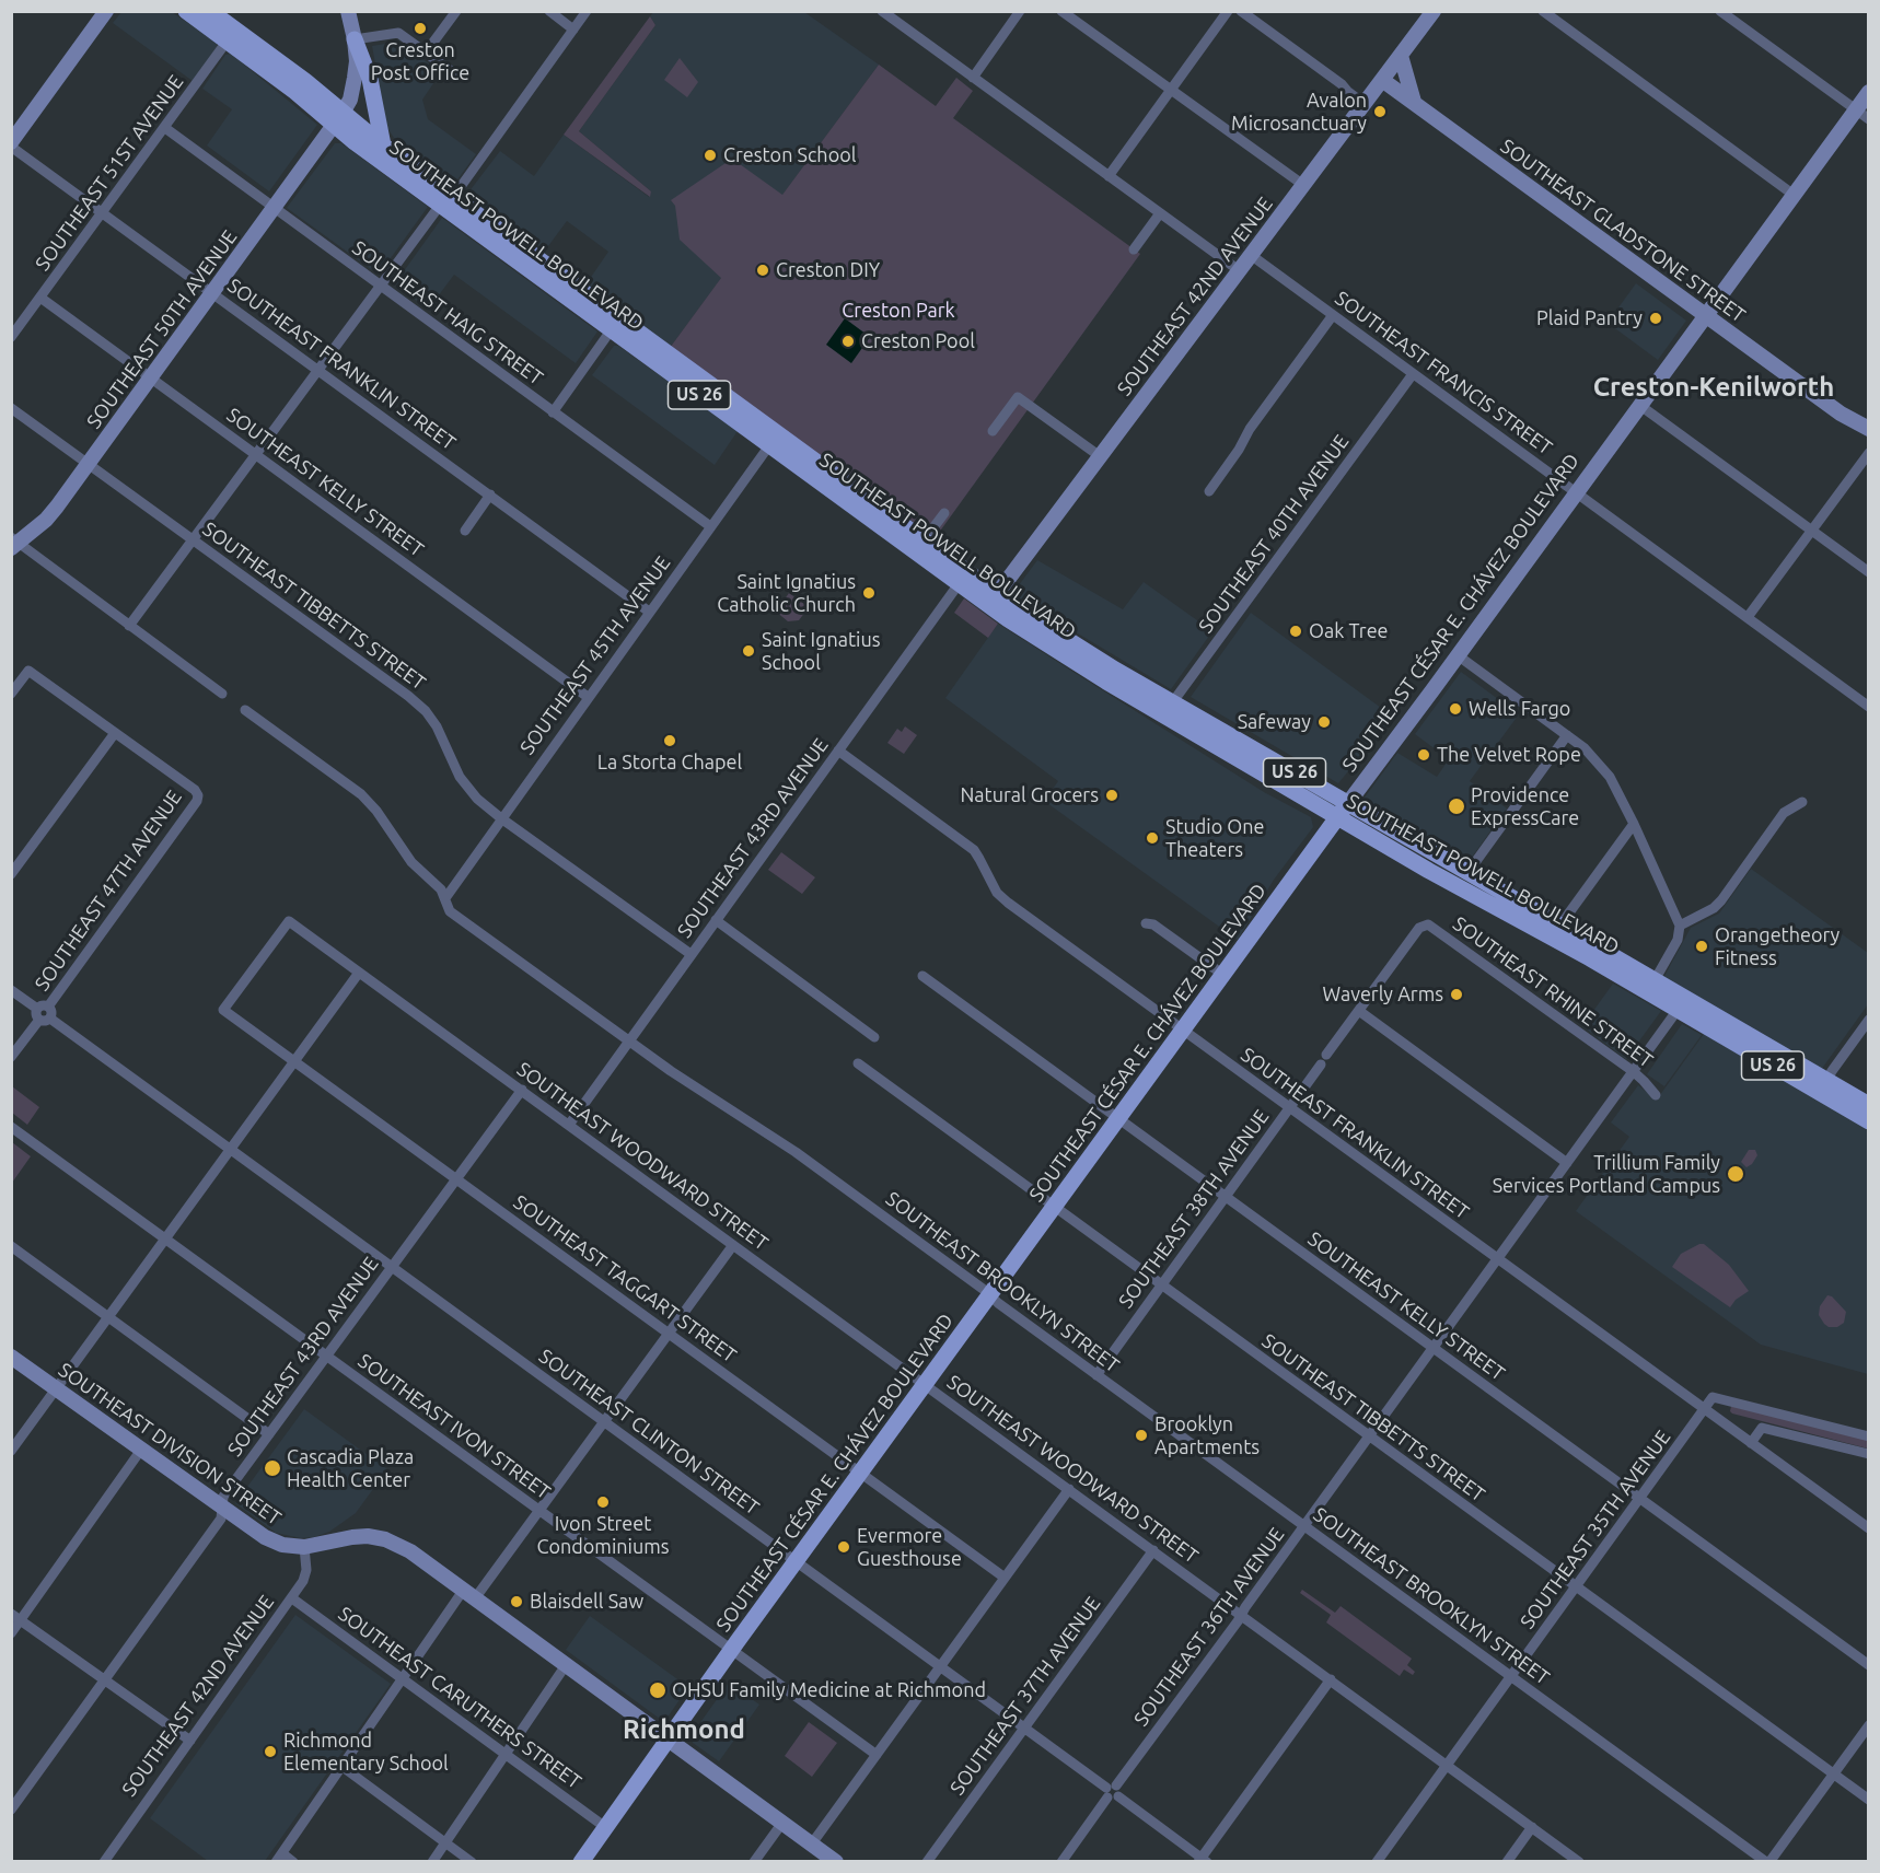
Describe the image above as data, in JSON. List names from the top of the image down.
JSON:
{
  "streets": {
    "main road": [
      "SOUTHEAST GLADSTONE STREET",
      "SOUTHEAST POWELL BOULEVARD",
      "SOUTHEAST 42ND AVENUE",
      "SOUTHEAST 50TH AVENUE",
      "US 26",
      "SOUTHEAST CÉSAR E. CHÁVEZ BOULEVARD",
      "SOUTHEAST DIVISION STREET"
    ],
    "street": [
      "SOUTHEAST 51ST AVENUE",
      "SOUTHEAST HAIG STREET",
      "SOUTHEAST FRANKLIN STREET",
      "SOUTHEAST FRANCIS STREET",
      "SOUTHEAST KELLY STREET",
      "SOUTHEAST 40TH AVENUE",
      "SOUTHEAST TIBBETTS STREET",
      "SOUTHEAST 45TH AVENUE",
      "SOUTHEAST 43RD AVENUE",
      "SOUTHEAST 47TH AVENUE",
      "SOUTHEAST RHINE STREET",
      "SOUTHEAST WOODWARD STREET",
      "SOUTHEAST 38TH AVENUE",
      "SOUTHEAST TAGGART STREET",
      "SOUTHEAST BROOKLYN STREET",
      "SOUTHEAST IVON STREET",
      "SOUTHEAST CLINTON STREET",
      "SOUTHEAST 35TH AVENUE",
      "SOUTHEAST 36TH AVENUE",
      "SOUTHEAST 37TH AVENUE",
      "SOUTHEAST CARUTHERS STREET"
    ]
  },
  "crossings": [
    ["SOUTHEAST 51ST AVENUE", "SOUTHEAST POWELL BOULEVARD"],
    ["SOUTHEAST 51ST AVENUE", "SOUTHEAST HAIG STREET"],
    ["SOUTHEAST 51ST AVENUE", "SOUTHEAST FRANKLIN STREET"],
    ["SOUTHEAST 51ST AVENUE", "SOUTHEAST KELLY STREET"],
    ["SOUTHEAST GLADSTONE STREET", "SOUTHEAST 42ND AVENUE"],
    ["SOUTHEAST GLADSTONE STREET", "SOUTHEAST CÉSAR E. CHÁVEZ BOULEVARD"],
    ["SOUTHEAST POWELL BOULEVARD", "SOUTHEAST 42ND AVENUE"],
    ["SOUTHEAST POWELL BOULEVARD", "SOUTHEAST 50TH AVENUE"],
    ["SOUTHEAST POWELL BOULEVARD", "SOUTHEAST 40TH AVENUE"],
    ["SOUTHEAST POWELL BOULEVARD", "SOUTHEAST CÉSAR E. CHÁVEZ BOULEVARD"],
    ["SOUTHEAST POWELL BOULEVARD", "SOUTHEAST 45TH AVENUE"],
    ["SOUTHEAST POWELL BOULEVARD", "SOUTHEAST 43RD AVENUE"],
    ["SOUTHEAST POWELL BOULEVARD", "SOUTHEAST 36TH AVENUE"],
    ["SOUTHEAST 42ND AVENUE", "SOUTHEAST FRANCIS STREET"],
    ["SOUTHEAST 42ND AVENUE", "SOUTHEAST DIVISION STREET"],
    ["SOUTHEAST 42ND AVENUE", "SOUTHEAST CARUTHERS STREET"],
    ["SOUTHEAST HAIG STREET", "SOUTHEAST 50TH AVENUE"],
    ["SOUTHEAST HAIG STREET", "SOUTHEAST 45TH AVENUE"],
    ["SOUTHEAST 50TH AVENUE", "SOUTHEAST FRANKLIN STREET"],
    ["SOUTHEAST 50TH AVENUE", "SOUTHEAST KELLY STREET"],
    ["SOUTHEAST 50TH AVENUE", "SOUTHEAST TIBBETTS STREET"],
    ["SOUTHEAST FRANKLIN STREET", "SOUTHEAST CÉSAR E. CHÁVEZ BOULEVARD"],
    ["SOUTHEAST FRANKLIN STREET", "SOUTHEAST 45TH AVENUE"],
    ["SOUTHEAST FRANKLIN STREET", "SOUTHEAST 43RD AVENUE"],
    ["SOUTHEAST FRANKLIN STREET", "SOUTHEAST 38TH AVENUE"],
    ["SOUTHEAST FRANKLIN STREET", "SOUTHEAST 35TH AVENUE"],
    ["SOUTHEAST FRANKLIN STREET", "SOUTHEAST 36TH AVENUE"],
    ["SOUTHEAST FRANCIS STREET", "SOUTHEAST 40TH AVENUE"],
    ["SOUTHEAST FRANCIS STREET", "SOUTHEAST CÉSAR E. CHÁVEZ BOULEVARD"],
    ["SOUTHEAST KELLY STREET", "SOUTHEAST CÉSAR E. CHÁVEZ BOULEVARD"],
    ["SOUTHEAST KELLY STREET", "SOUTHEAST 45TH AVENUE"],
    ["SOUTHEAST KELLY STREET", "SOUTHEAST 38TH AVENUE"],
    ["SOUTHEAST KELLY STREET", "SOUTHEAST 35TH AVENUE"],
    ["SOUTHEAST KELLY STREET", "SOUTHEAST 36TH AVENUE"],
    ["SOUTHEAST TIBBETTS STREET", "SOUTHEAST CÉSAR E. CHÁVEZ BOULEVARD"],
    ["SOUTHEAST TIBBETTS STREET", "SOUTHEAST 45TH AVENUE"],
    ["SOUTHEAST TIBBETTS STREET", "SOUTHEAST 43RD AVENUE"],
    ["SOUTHEAST TIBBETTS STREET", "SOUTHEAST 38TH AVENUE"],
    ["SOUTHEAST TIBBETTS STREET", "SOUTHEAST 35TH AVENUE"],
    ["SOUTHEAST TIBBETTS STREET", "SOUTHEAST 36TH AVENUE"],
    ["SOUTHEAST CÉSAR E. CHÁVEZ BOULEVARD", "SOUTHEAST WOODWARD STREET"],
    ["SOUTHEAST CÉSAR E. CHÁVEZ BOULEVARD", "SOUTHEAST TAGGART STREET"],
    ["SOUTHEAST CÉSAR E. CHÁVEZ BOULEVARD", "SOUTHEAST BROOKLYN STREET"],
    ["SOUTHEAST CÉSAR E. CHÁVEZ BOULEVARD", "SOUTHEAST IVON STREET"],
    ["SOUTHEAST CÉSAR E. CHÁVEZ BOULEVARD", "SOUTHEAST CLINTON STREET"],
    ["SOUTHEAST CÉSAR E. CHÁVEZ BOULEVARD", "SOUTHEAST DIVISION STREET"],
    ["SOUTHEAST CÉSAR E. CHÁVEZ BOULEVARD", "SOUTHEAST CARUTHERS STREET"],
    ["SOUTHEAST 45TH AVENUE", "SOUTHEAST BROOKLYN STREET"],
    ["SOUTHEAST 43RD AVENUE", "SOUTHEAST WOODWARD STREET"],
    ["SOUTHEAST 43RD AVENUE", "SOUTHEAST TAGGART STREET"],
    ["SOUTHEAST 43RD AVENUE", "SOUTHEAST BROOKLYN STREET"],
    ["SOUTHEAST 43RD AVENUE", "SOUTHEAST IVON STREET"],
    ["SOUTHEAST 43RD AVENUE", "SOUTHEAST CLINTON STREET"],
    ["SOUTHEAST 43RD AVENUE", "SOUTHEAST DIVISION STREET"],
    ["SOUTHEAST 47TH AVENUE", "SOUTHEAST CLINTON STREET"],
    ["SOUTHEAST RHINE STREET", "SOUTHEAST 36TH AVENUE"],
    ["SOUTHEAST WOODWARD STREET", "SOUTHEAST TAGGART STREET"],
    ["SOUTHEAST WOODWARD STREET", "SOUTHEAST 35TH AVENUE"],
    ["SOUTHEAST WOODWARD STREET", "SOUTHEAST 36TH AVENUE"],
    ["SOUTHEAST WOODWARD STREET", "SOUTHEAST 37TH AVENUE"],
    ["SOUTHEAST 38TH AVENUE", "SOUTHEAST BROOKLYN STREET"],
    ["SOUTHEAST BROOKLYN STREET", "SOUTHEAST 35TH AVENUE"],
    ["SOUTHEAST BROOKLYN STREET", "SOUTHEAST 36TH AVENUE"],
    ["SOUTHEAST CLINTON STREET", "SOUTHEAST 36TH AVENUE"],
    ["SOUTHEAST CLINTON STREET", "SOUTHEAST 37TH AVENUE"]
  ],
  "districts": ["Creston-Kenilworth", "Richmond"],
  "parks": ["Creston Park"],
  "places": [
    "Creston Post Office",
    "Avalon Microsanctuary",
    "Creston School",
    "Creston DIY",
    "Plaid Pantry",
    "Creston Pool",
    "Saint Ignatius Catholic Church",
    "Oak Tree",
    "Saint Ignatius School",
    "Wells Fargo",
    "Safeway",
    "La Storta Chapel",
    "The Velvet Rope",
    "Natural Grocers",
    "Providence ExpressCare",
    "Studio One Theaters",
    "Orangetheory Fitness",
    "Waverly Arms",
    "Trillium Family Services Portland Campus",
    "Brooklyn Apartments",
    "Cascadia Plaza Health Center",
    "Ivon Street Condominiums",
    "Evermore Guesthouse",
    "Blaisdell Saw",
    "OHSU Family Medicine at Richmond",
    "Richmond Elementary School"
  ]
}
